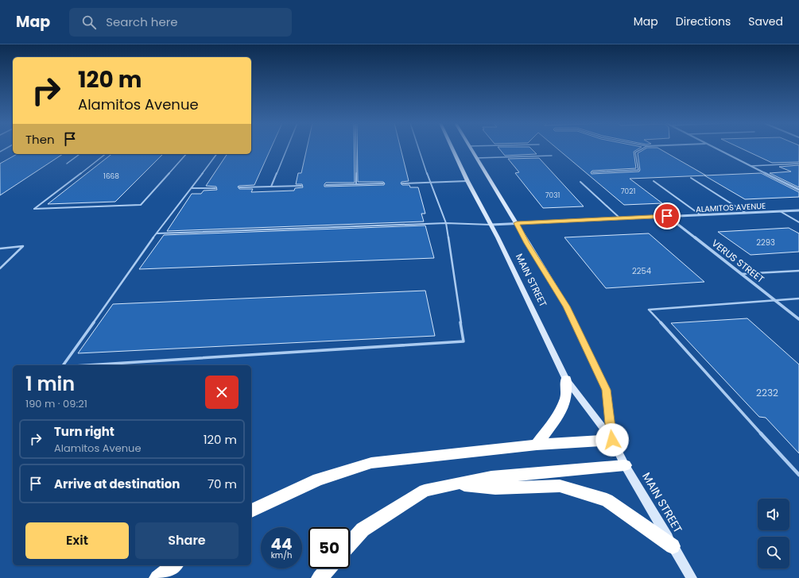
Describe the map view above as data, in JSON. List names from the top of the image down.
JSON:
{
  "streets": {
    "main road": ["MAIN STREET"],
    "street": ["ALAMITOS AVENUE", "VERUS STREET"]
  },
  "crossings": [
    ["ALAMITOS AVENUE", "VERUS STREET"],
    ["ALAMITOS AVENUE", "MAIN STREET"]
  ],
  "house_numbers": [
    "1668",
    "7021",
    "7031",
    "2293",
    "2254",
    "2232"
  ],
  "page": {
    "header": "Map",
    "search": "Search here",
    "nav": ["Map", "Directions", "Saved"],
    "turn": ["120 m", "Alamitos Avenue"],
    "then": "Then",
    "heading": ["1 min", "190 m · 09:21"],
    "list": [
      {
        "name": "Turn right",
        "note": "Alamitos Avenue",
        "value": "120 m"
      },
      {
        "name": "Arrive at destination",
        "value": "70 m"
      }
    ],
    "buttons": ["Exit", "Share"],
    "speed": "44 km/h",
    "limit": "50"
  }
}
